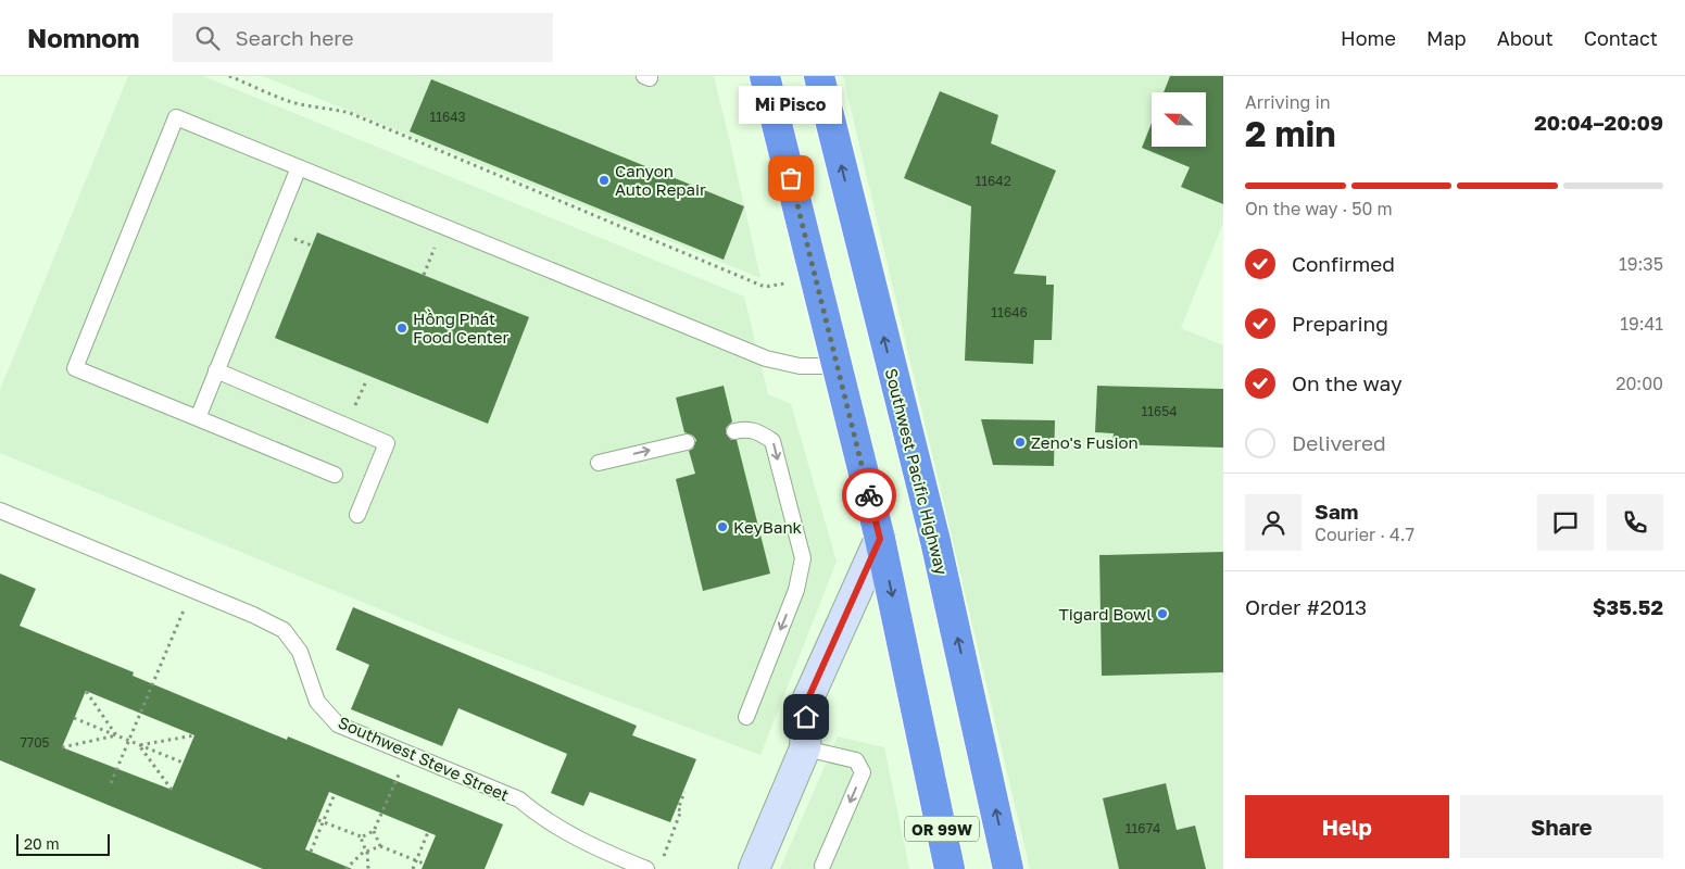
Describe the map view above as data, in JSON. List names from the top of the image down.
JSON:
{
  "streets": {
    "highway": ["Southwest Pacific Highway", "OR 99W"],
    "lane": ["Southwest Steve Street"]
  },
  "places": [
    "Mi Pisco",
    "Canyon Auto Repair",
    "Hồng Phát Food Center",
    "Zeno's Fusion",
    "KeyBank",
    "Tigard Bowl"
  ],
  "house_numbers": [
    "11643",
    "11642",
    "11646",
    "11654",
    "7705",
    "11674"
  ],
  "scale_bar": "20 m",
  "north": "left",
  "page": {
    "header": "Nomnom",
    "search": "Search here",
    "nav": [
      "Home",
      "Map",
      "About",
      "Contact"
    ],
    "heading": ["2 min", "Arriving in", "20:04–20:09"],
    "panel": [
      "Sam",
      "Courier · 4.7",
      "Order #2013",
      "$35.52"
    ],
    "bubble": "Mi Pisco",
    "bar": "On the way · 50 m",
    "list": [
      ["Confirmed", "19:35"],
      ["Preparing", "19:41"],
      ["On the way", "20:00"],
      "Delivered"
    ],
    "buttons": ["Help", "Share"],
    "scale": "20 m"
  }
}
